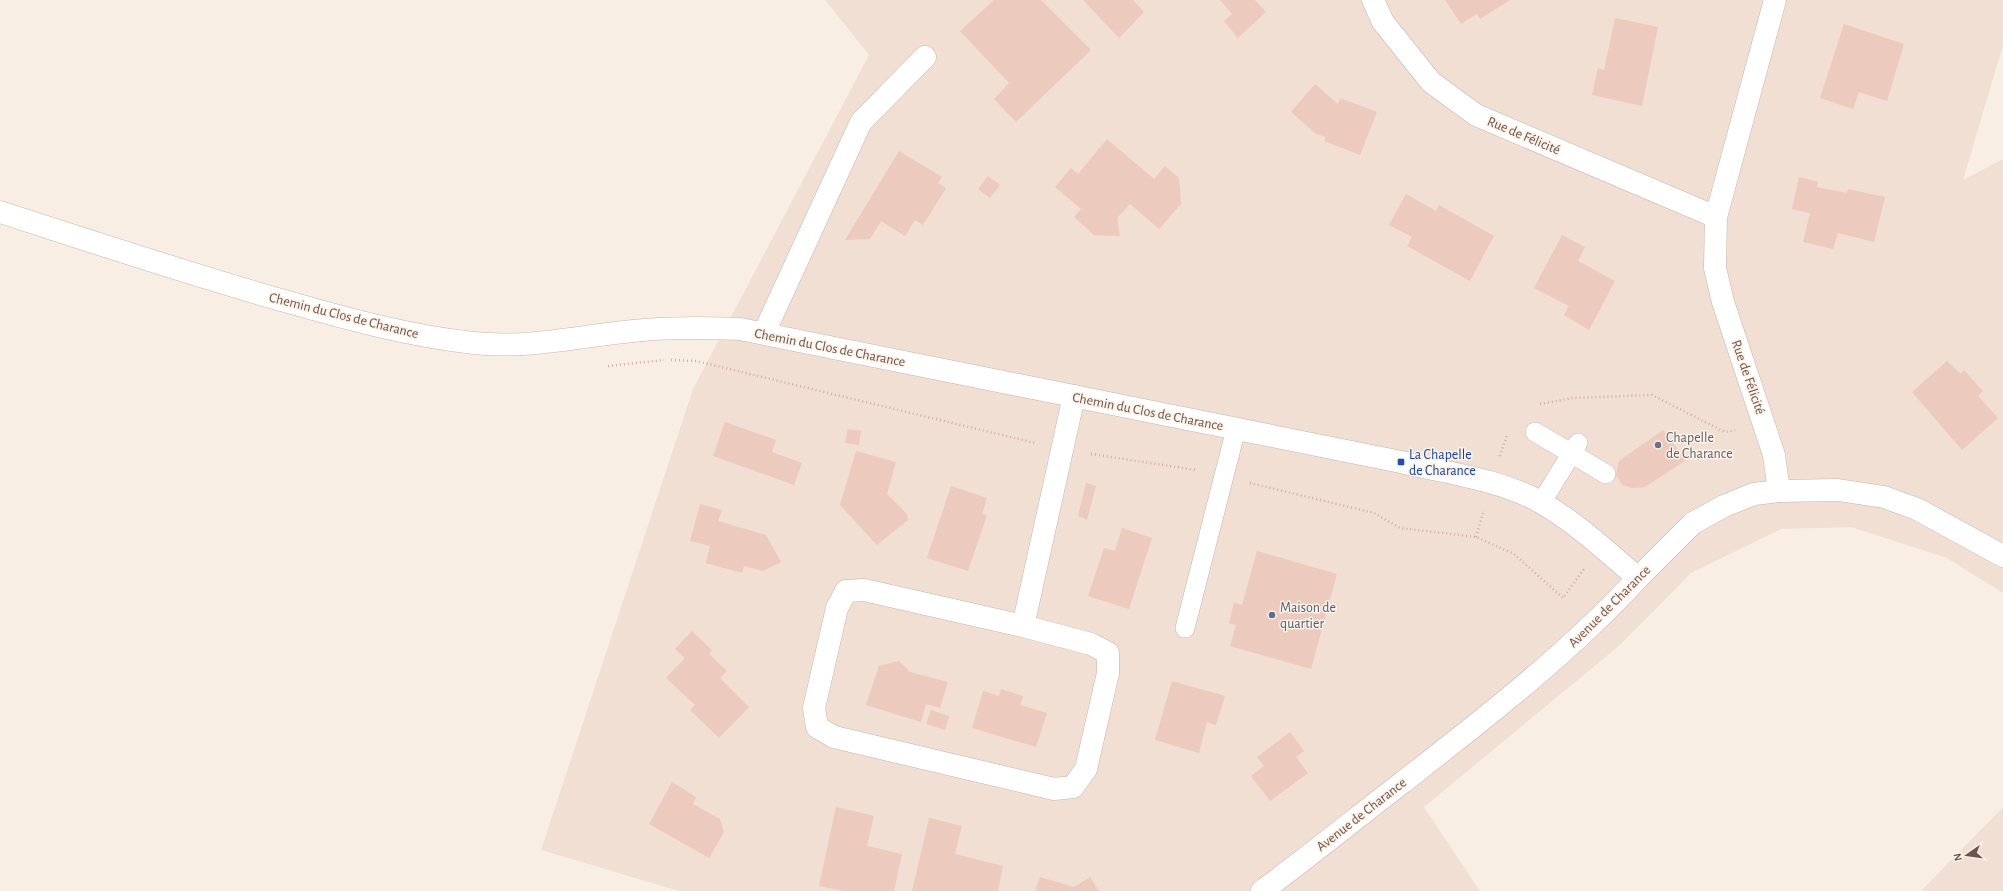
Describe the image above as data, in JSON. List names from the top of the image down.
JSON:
{
  "streets": {
    "street": ["Rue de Félicité", "Chemin du Clos de Charance", "Avenue de Charance"]
  },
  "crossings": [
    ["Rue de Félicité", "Avenue de Charance"],
    ["Chemin du Clos de Charance", "Avenue de Charance"]
  ],
  "places": {
    "other": ["Chapelle de Charance", "Maison de quartier"],
    "transit": ["La Chapelle de Charance"]
  },
  "north": "left"
}
